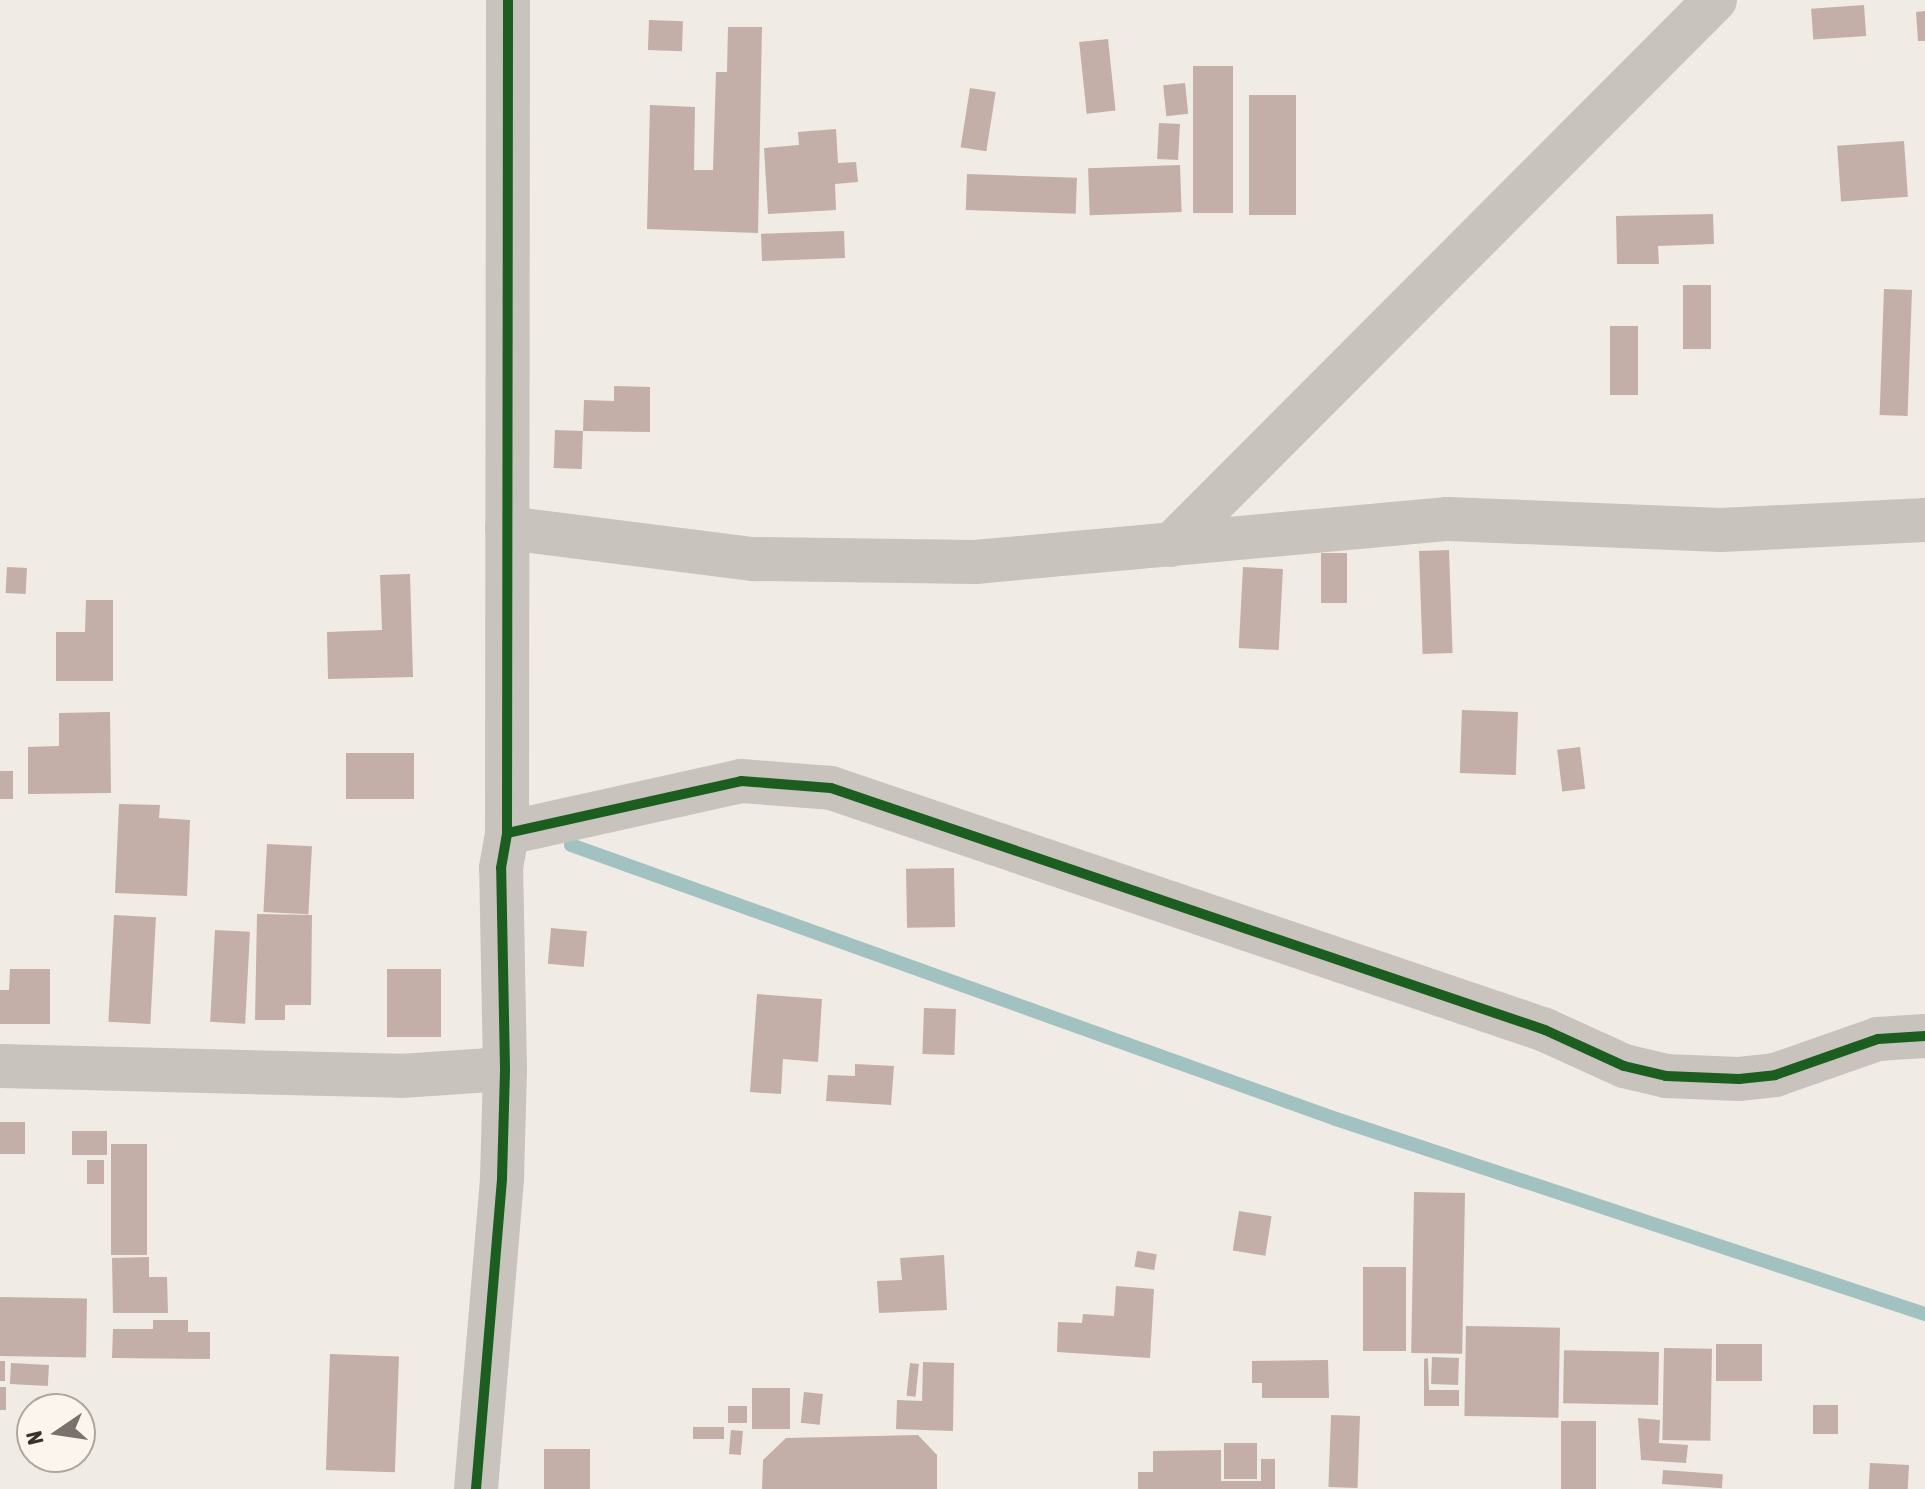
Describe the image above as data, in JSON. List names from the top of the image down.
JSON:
{
  "north": "left"
}
